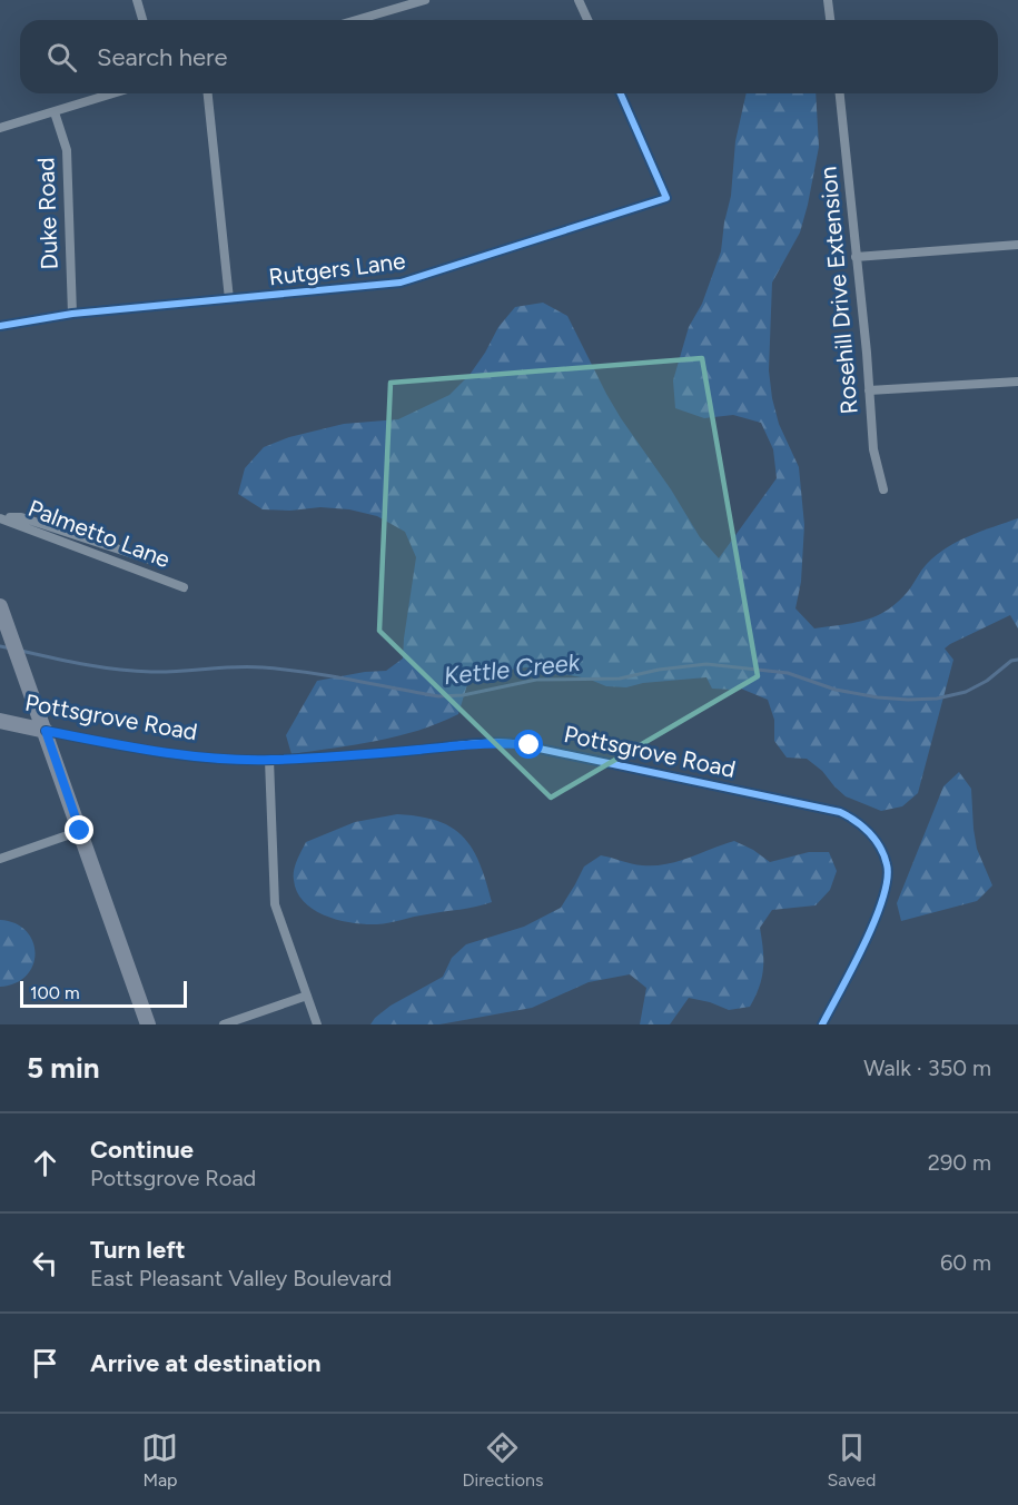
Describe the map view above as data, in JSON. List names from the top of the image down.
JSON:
{
  "streets": {
    "main road": ["Pottsgrove Road"],
    "street": [
      "Duke Road",
      "Rutgers Lane",
      "Rosehill Drive Extension",
      "Palmetto Lane"
    ]
  },
  "crossings": [
    ["Duke Road", "Rutgers Lane"]
  ],
  "water": ["Kettle Creek"],
  "scale_bar": "100 m",
  "page": {
    "search": "Search here",
    "scale": "100 m",
    "heading": ["5 min", "Walk · 350 m"],
    "list": [
      ["Continue", "Pottsgrove Road", "290 m"],
      ["Turn left", "East Pleasant Valley Boulevard", "60 m"],
      "Arrive at destination"
    ],
    "nav": ["Map", "Directions", "Saved"]
  }
}
